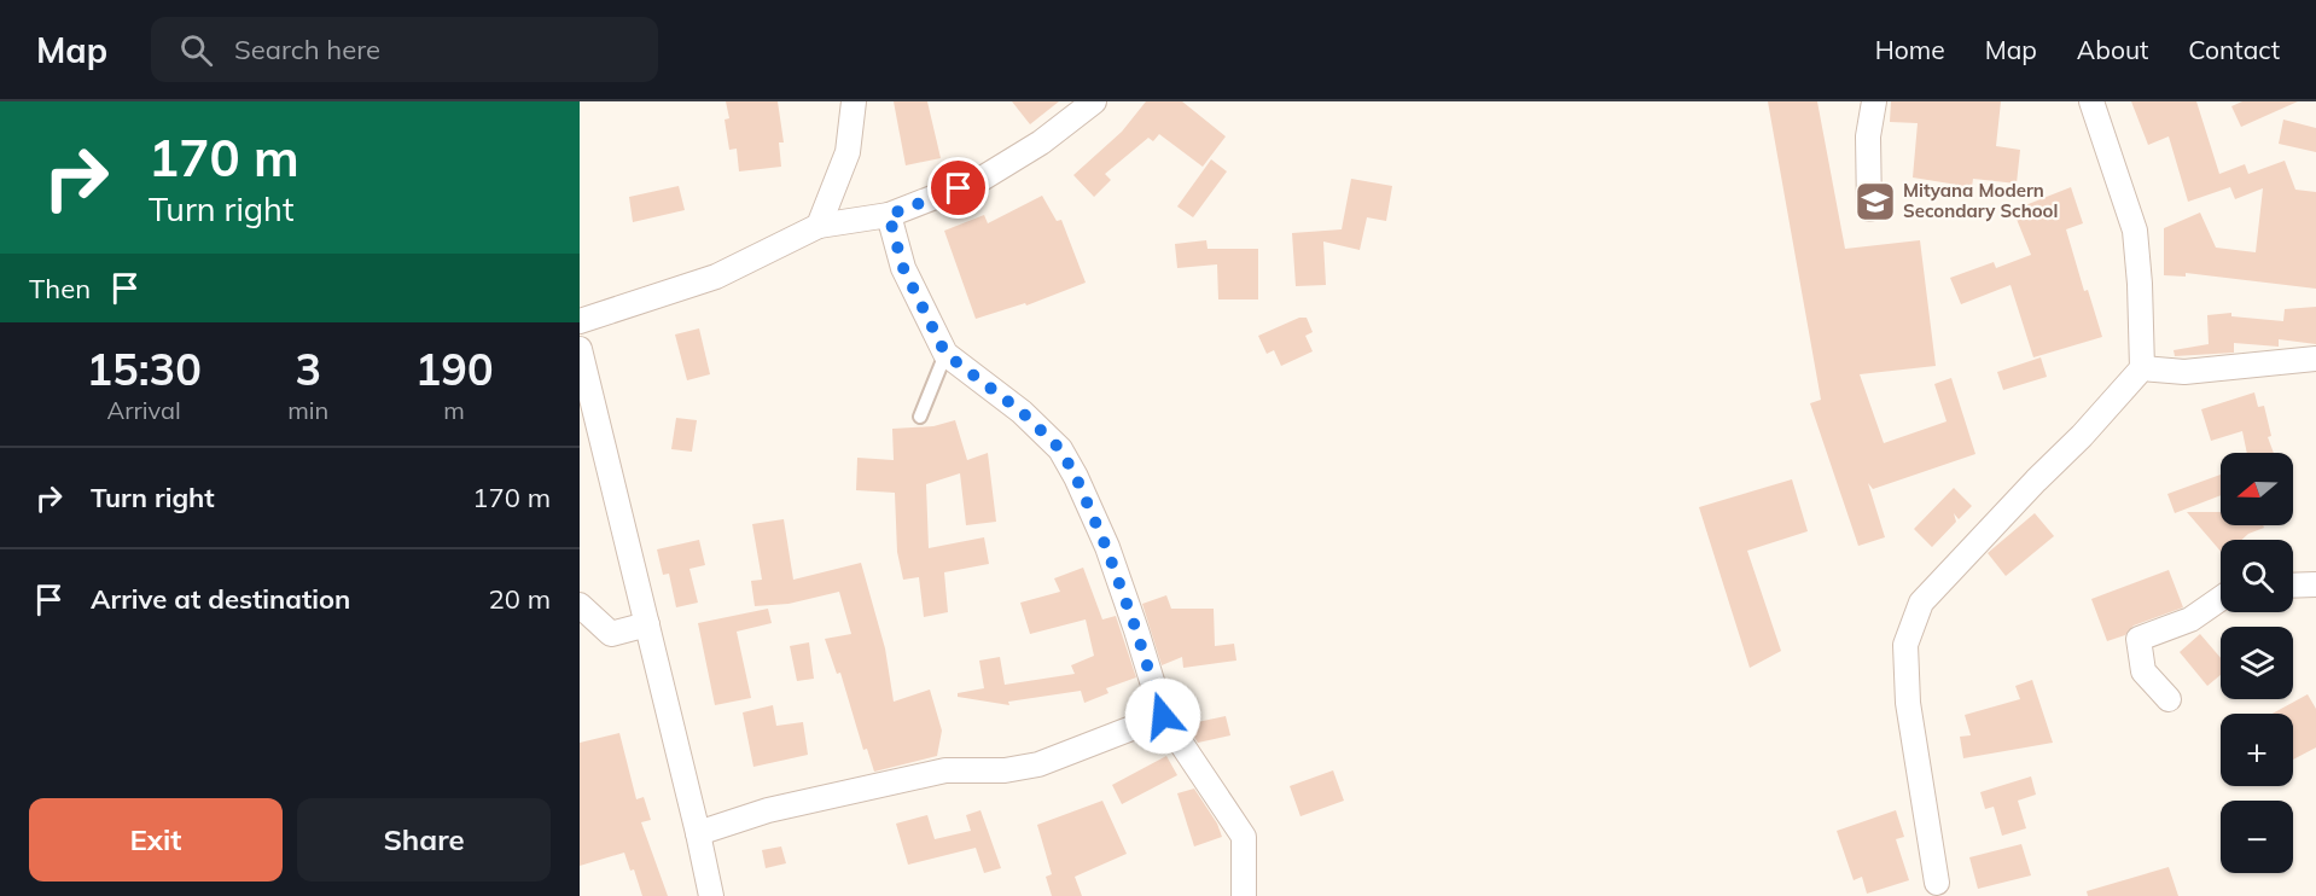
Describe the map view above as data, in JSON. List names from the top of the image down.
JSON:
{
  "places": {
    "school or university": ["Mityana Modern Secondary School"]
  },
  "north": "left",
  "page": {
    "header": "Map",
    "search": "Search here",
    "nav": [
      "Home",
      "Map",
      "About",
      "Contact"
    ],
    "turn": ["170 m", "Turn right"],
    "then": "Then",
    "eta": [
      "15:30",
      "Arrival",
      "3",
      "min",
      "190",
      "m"
    ],
    "list": [
      {
        "name": "Turn right",
        "value": "170 m"
      },
      {
        "name": "Arrive at destination",
        "value": "20 m"
      }
    ],
    "map_buttons": ["+", "−"],
    "buttons": ["Exit", "Share"]
  }
}
